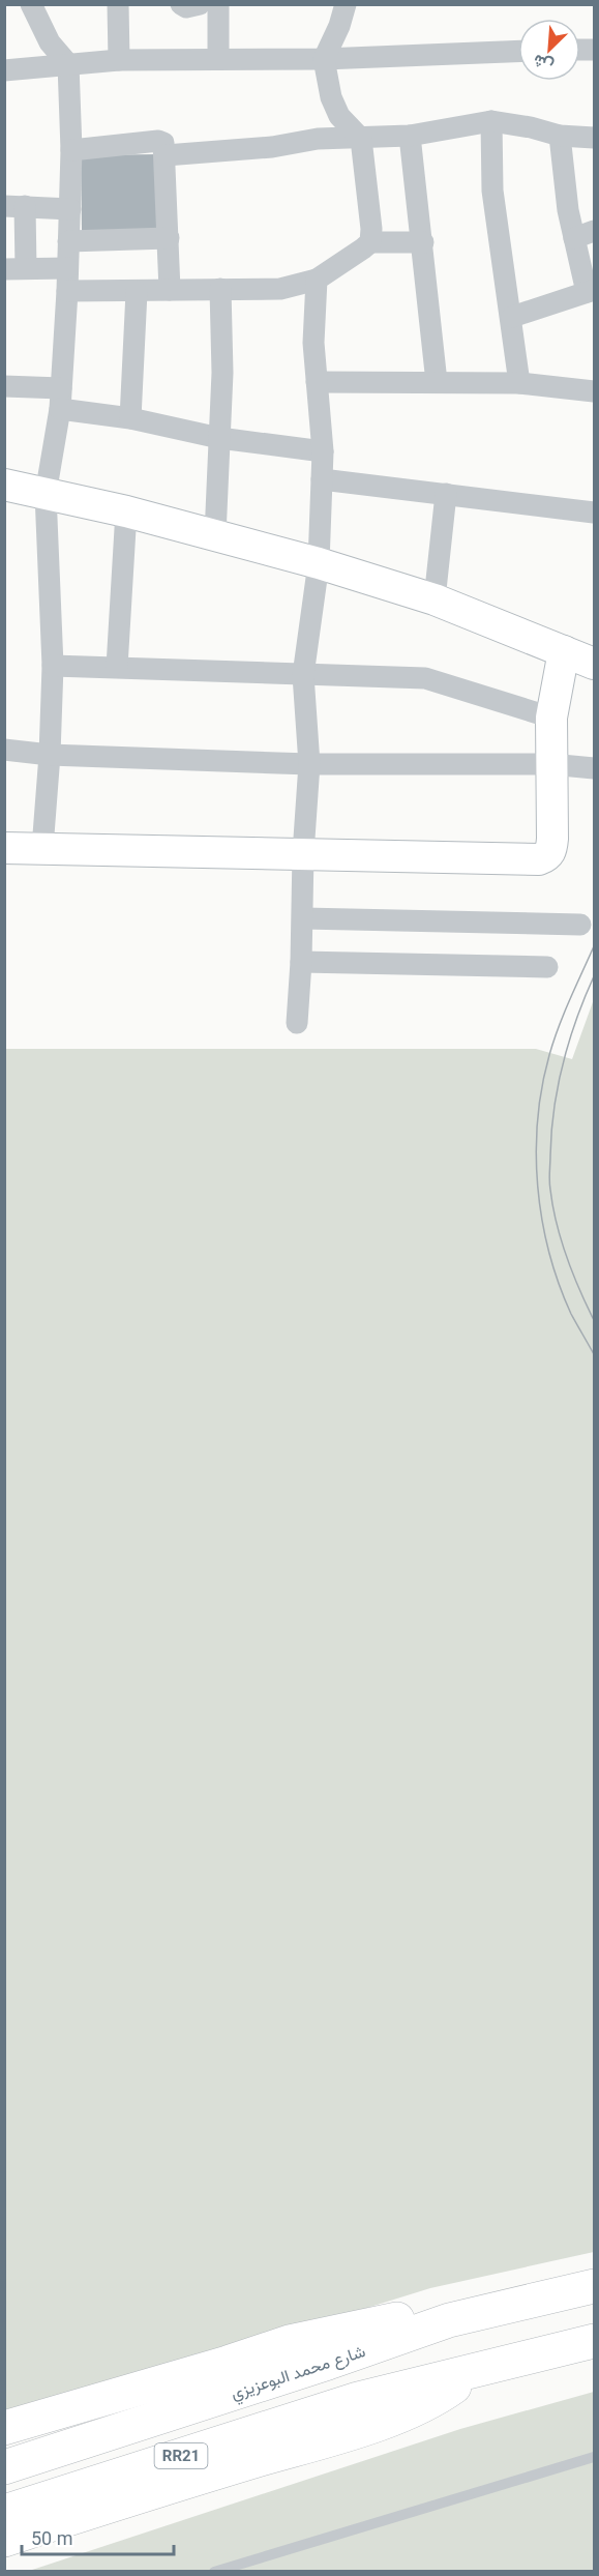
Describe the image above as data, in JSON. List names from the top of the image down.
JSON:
{
  "streets": {
    "highway": ["شارع محمد البوعزيزي", "RR21"]
  },
  "scale_bar": "50 m",
  "north": "bottom left"
}
